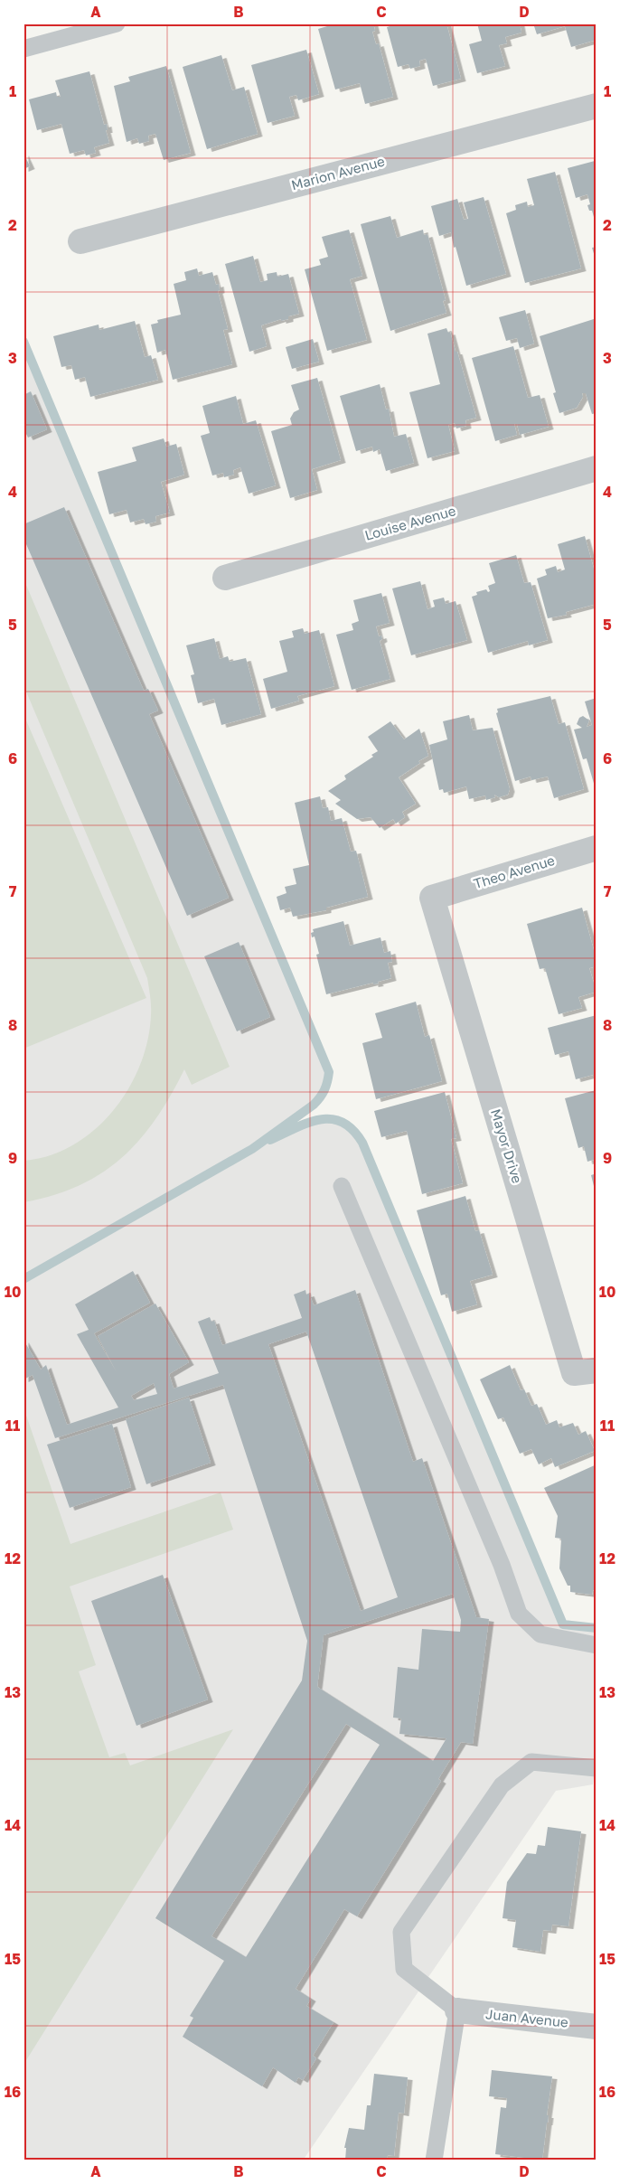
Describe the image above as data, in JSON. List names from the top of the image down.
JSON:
{
  "streets": {
    "street": [
      "Marion Avenue",
      "Louise Avenue",
      "Theo Avenue",
      "Mayor Drive",
      "Juan Avenue"
    ]
  },
  "crossings": [
    ["Theo Avenue", "Mayor Drive"]
  ],
  "grid": {
    "columns": [
      "A",
      "B",
      "C",
      "D"
    ],
    "rows": [
      "1",
      "2",
      "3",
      "4",
      "5",
      "6",
      "7",
      "8",
      "9",
      "10",
      "11",
      "12",
      "13",
      "14",
      "15",
      "16"
    ]
  }
}
